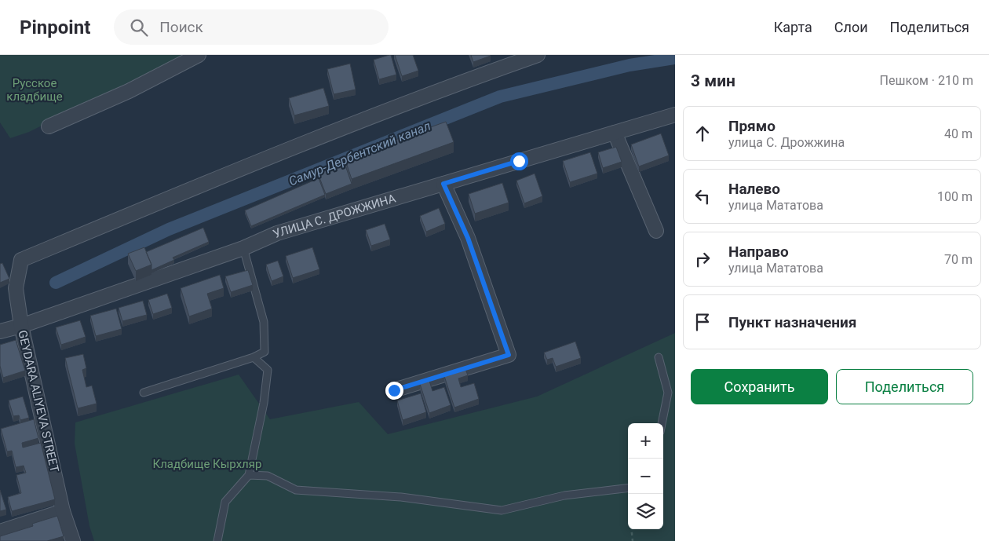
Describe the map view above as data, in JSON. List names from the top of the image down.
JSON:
{
  "streets": {
    "street": ["УЛИЦА С. ДРОЖЖИНА", "GEYDARA ALIYEVA STREET"]
  },
  "crossings": [
    ["УЛИЦА С. ДРОЖЖИНА", "GEYDARA ALIYEVA STREET"]
  ],
  "water": ["Самур-Дербентский канал"],
  "parks": ["Русское кладбище", "Кладбище Кырхляр"],
  "page": {
    "header": "Pinpoint",
    "search": "Поиск",
    "nav": ["Карта", "Слои", "Поделиться"],
    "heading": ["3 мин", "Пешком · 210 m"],
    "list": [
      ["Прямо", "улица С. Дрожжина", "40 m"],
      ["Налево", "улица Мататова", "100 m"],
      ["Направо", "улица Мататова", "70 m"],
      "Пункт назначения"
    ],
    "buttons": ["Сохранить", "Поделиться"],
    "map_buttons": ["+", "−"]
  }
}
